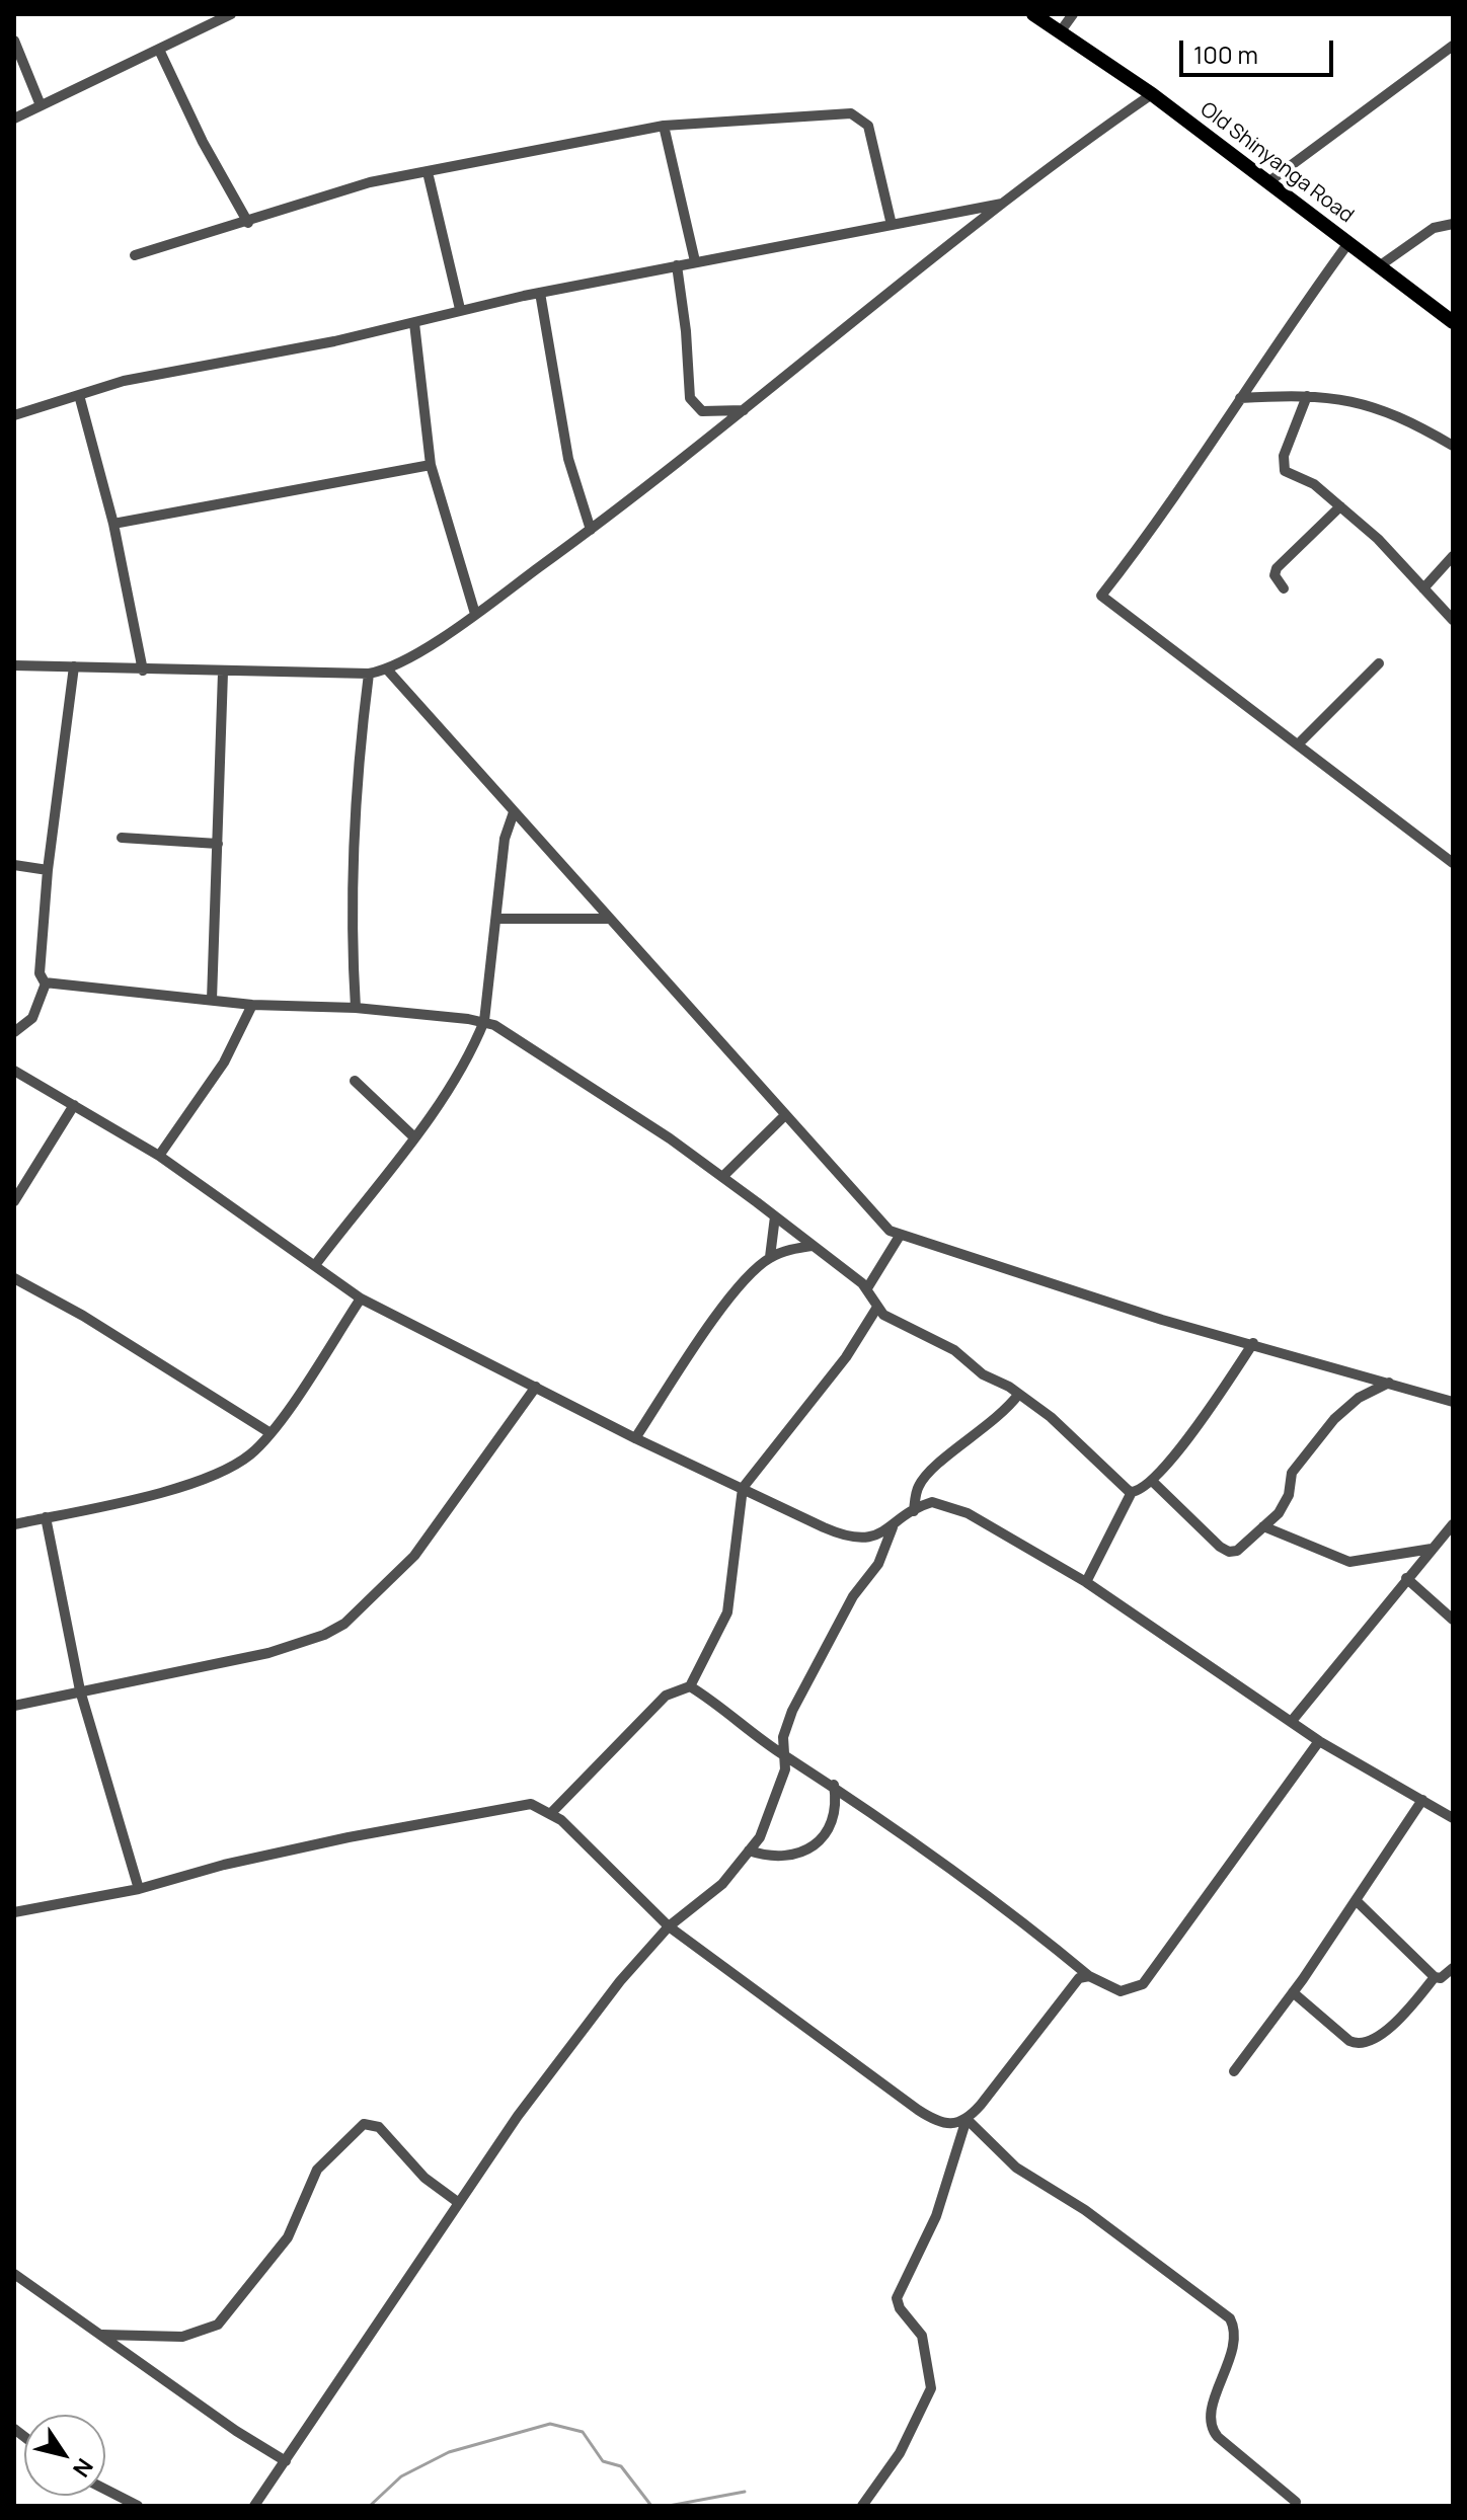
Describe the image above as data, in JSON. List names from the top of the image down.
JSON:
{
  "streets": {
    "main road": ["Old Shinyanga Road"]
  },
  "scale_bar": "100 m",
  "north": "bottom right"
}
